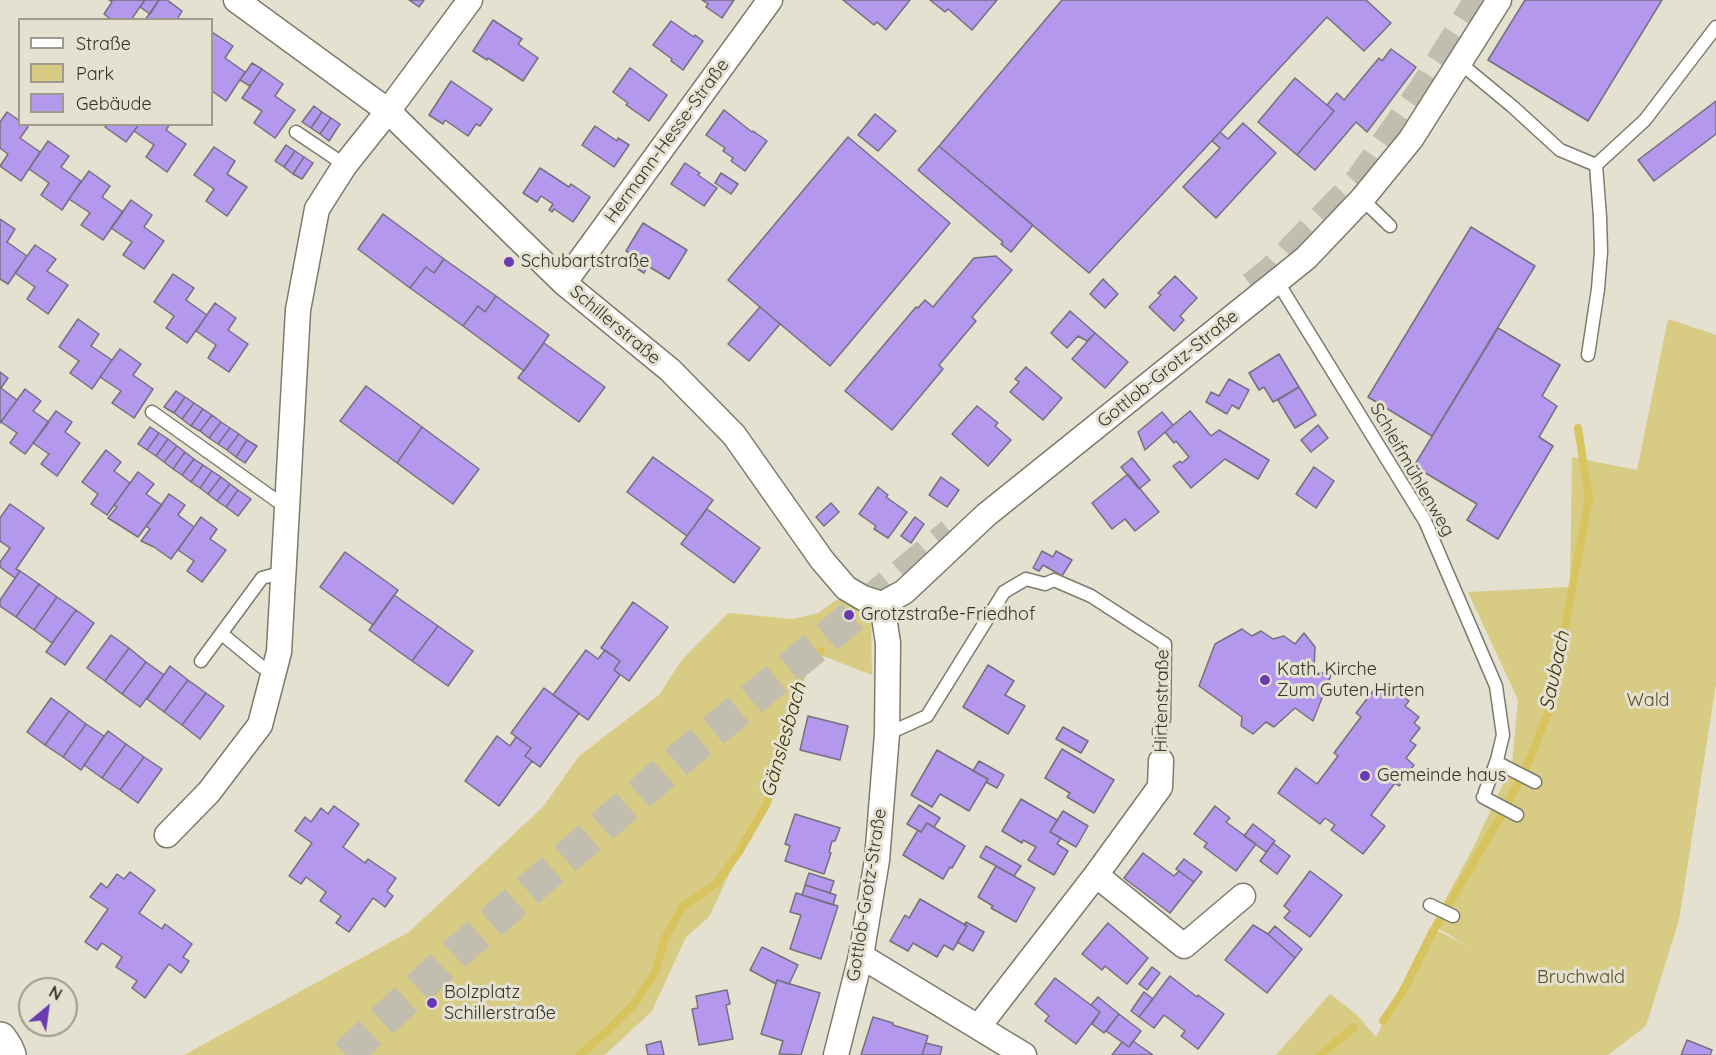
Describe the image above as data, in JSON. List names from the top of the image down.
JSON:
{
  "streets": {
    "street": [
      "Hermann-Hesse-Straße",
      "Schillerstraße",
      "Gottlob-Grotz-Straße",
      "Hirtenstraße"
    ],
    "lane": ["Schleifmühlenweg"]
  },
  "crossings": [
    ["Hermann-Hesse-Straße", "Schillerstraße"],
    ["Schillerstraße", "Gottlob-Grotz-Straße"],
    ["Gottlob-Grotz-Straße", "Schleifmühlenweg"],
    ["Gottlob-Grotz-Straße", "Hirtenstraße"]
  ],
  "water": ["Saubach", "Gänslesbach"],
  "parks": ["Wald", "Bruchwald"],
  "places": [
    "Schubartstraße",
    "Grotzstraße-Friedhof",
    "Kath. Kirche Zum Guten Hirten",
    "Gemeinde haus",
    "Bolzplatz Schillerstraße"
  ],
  "legend": ["Straße", "Park", "Gebäude"],
  "north": "top right"
}
